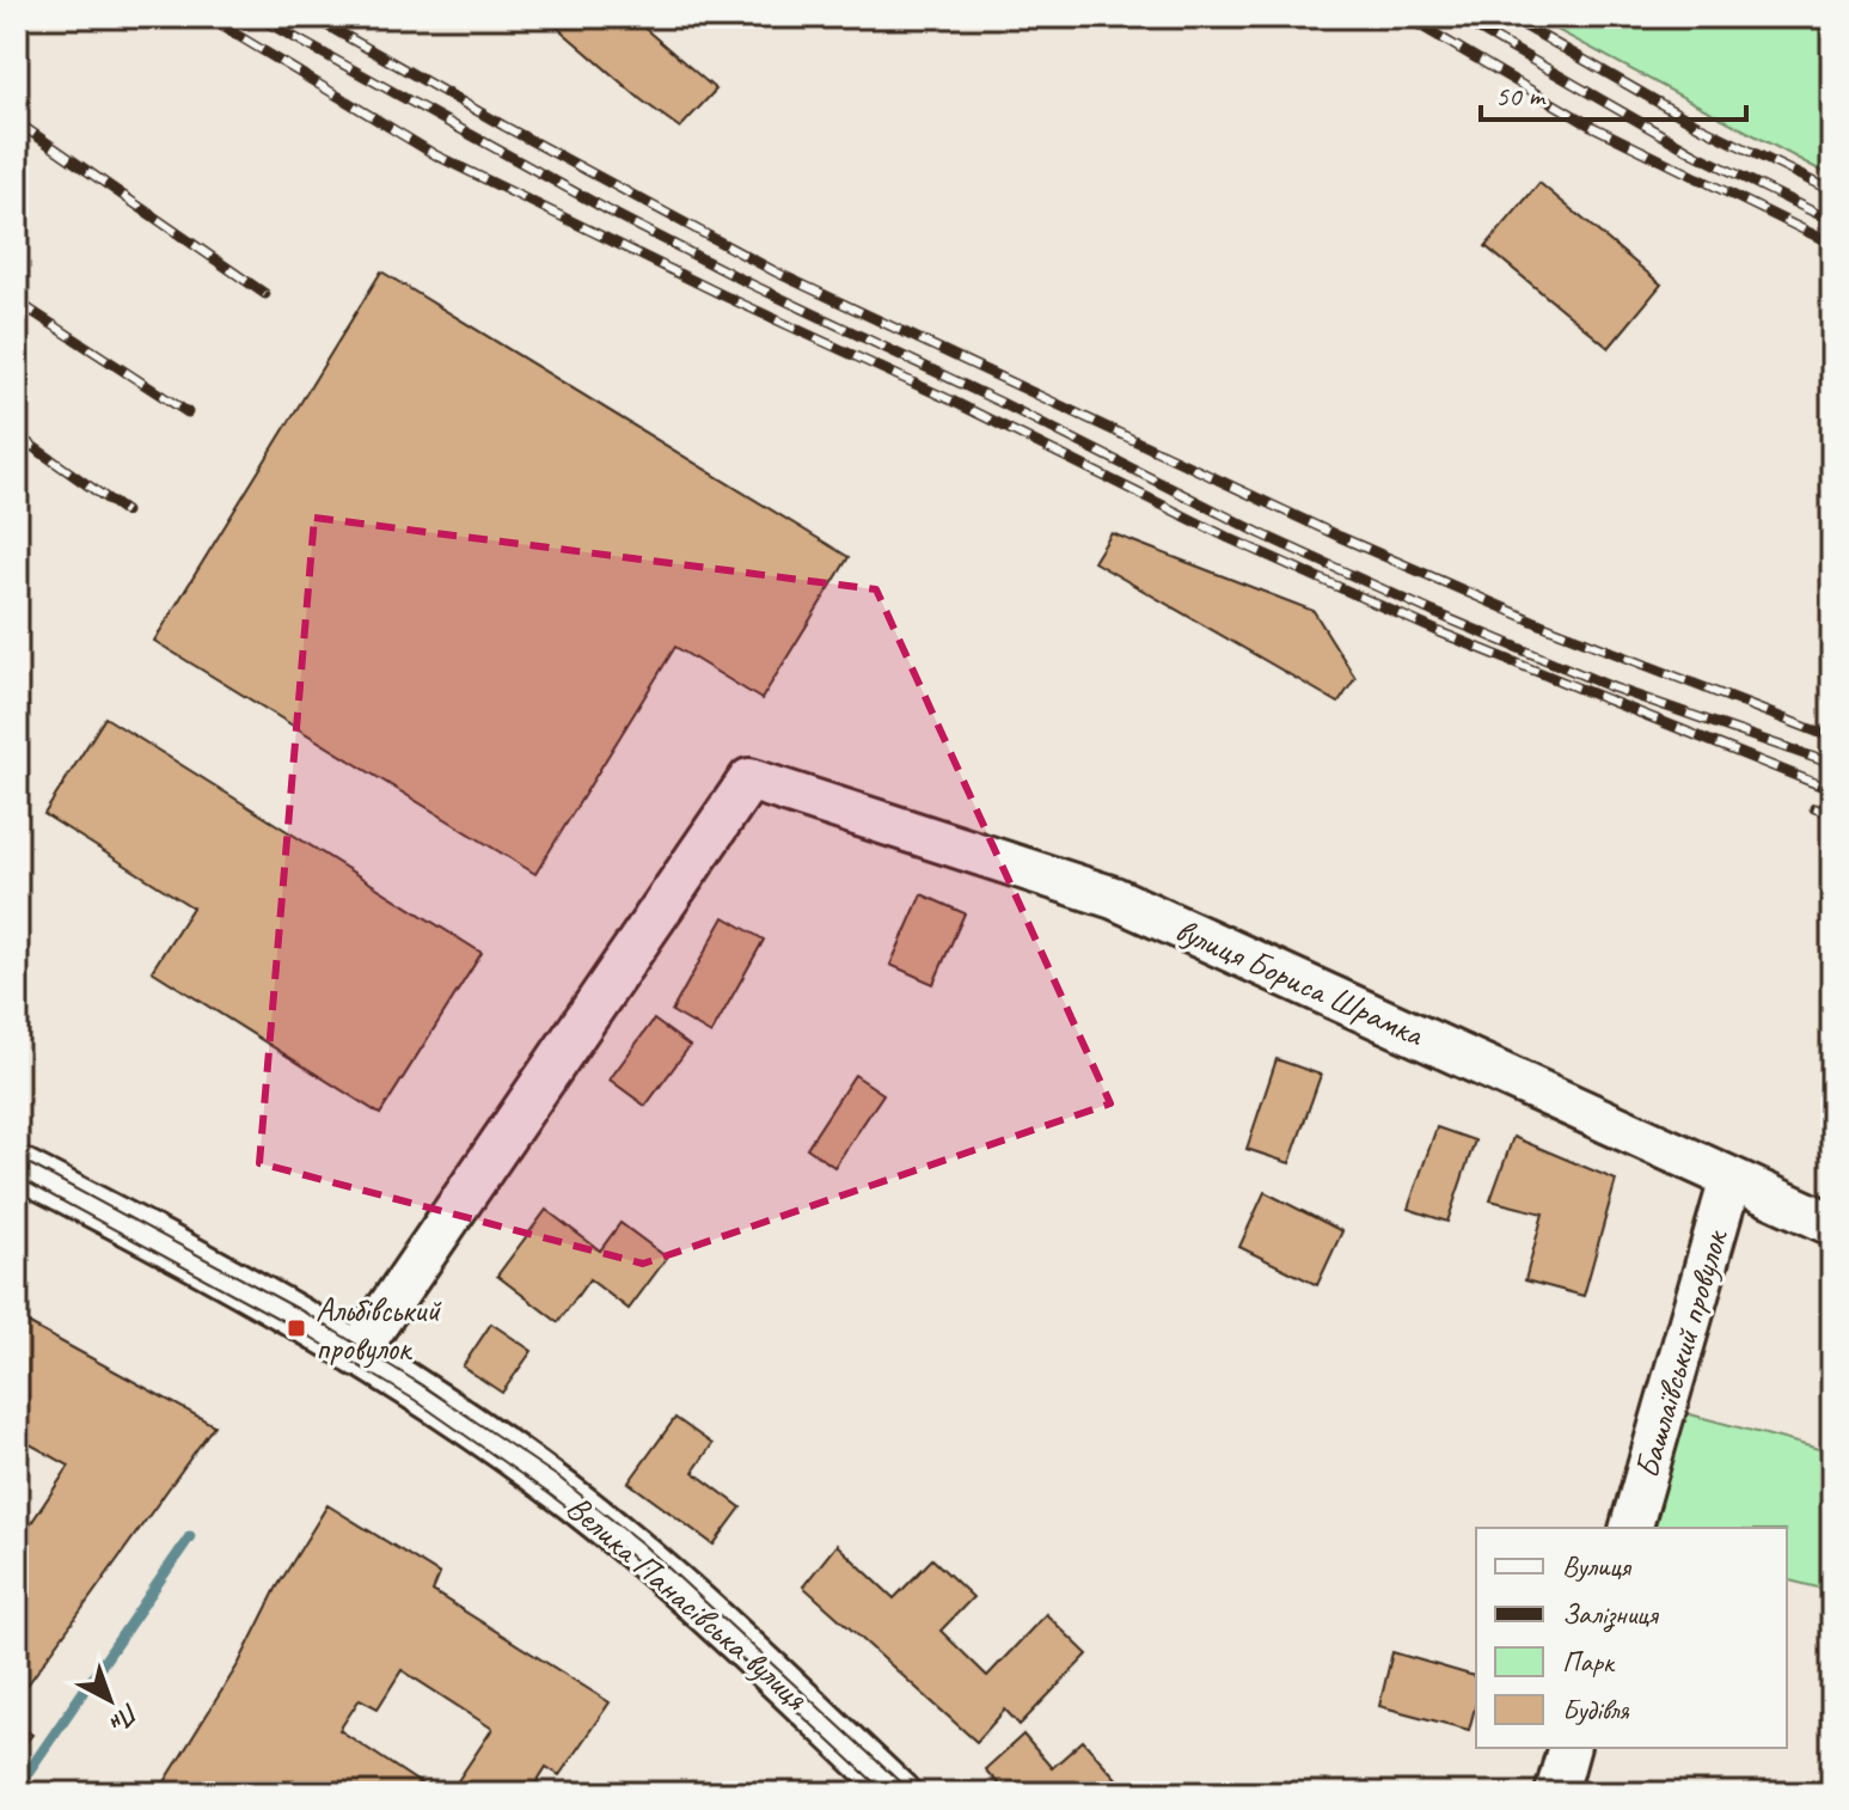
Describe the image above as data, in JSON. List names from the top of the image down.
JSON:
{
  "streets": {
    "street": ["вулиця Бориса Шрамка", "Башлаївський провулок", "Велика Панасівська вулиця"]
  },
  "crossings": [
    ["вулиця Бориса Шрамка", "Башлаївський провулок"],
    ["вулиця Бориса Шрамка", "Велика Панасівська вулиця"]
  ],
  "places": {
    "transit": ["Альбівський провулок"]
  },
  "legend": [
    "Вулиця",
    "Залізниця",
    "Парк",
    "Будівля"
  ],
  "scale_bar": "50 m",
  "north": "bottom right"
}
